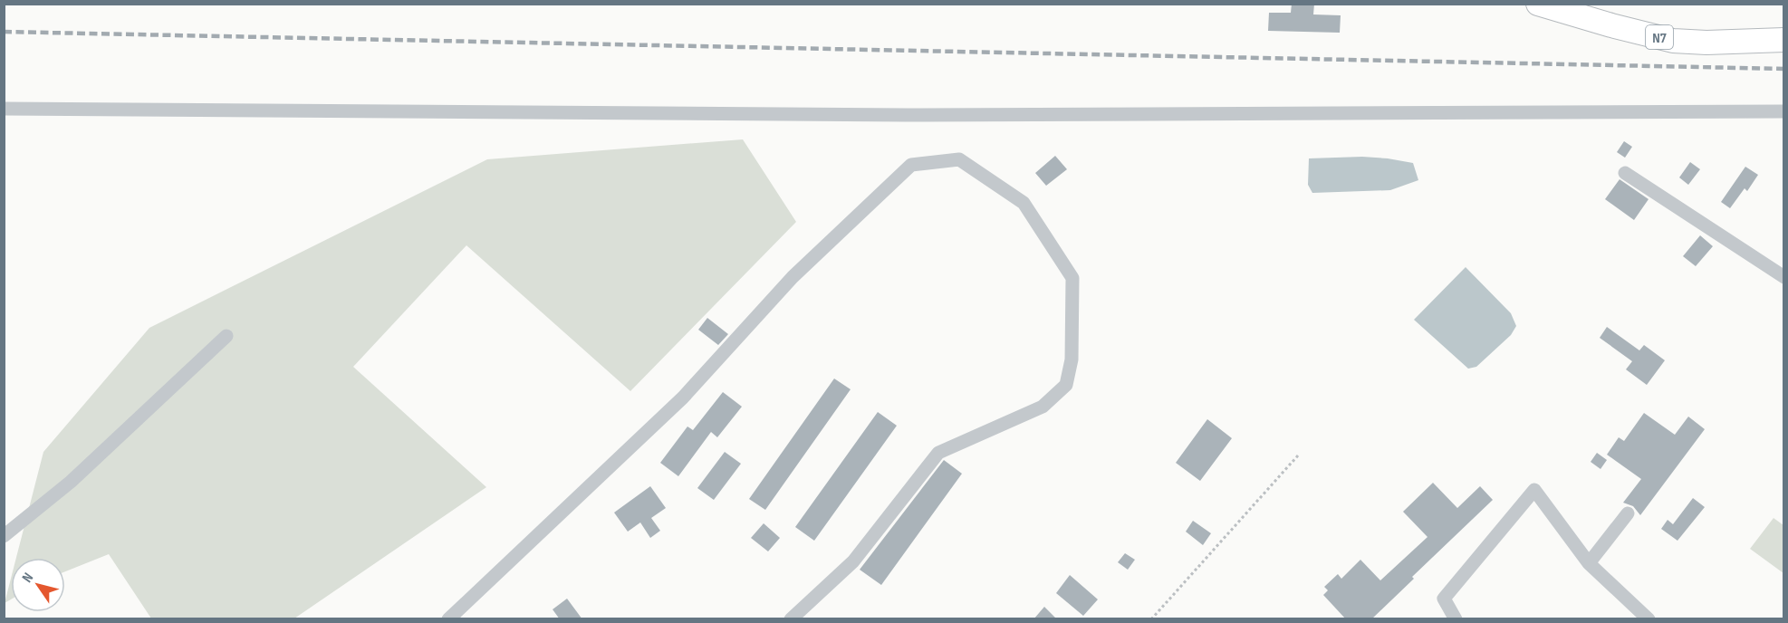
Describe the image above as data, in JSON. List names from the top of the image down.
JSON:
{
  "streets": {
    "highway": ["N7"]
  },
  "north": "top left"
}
